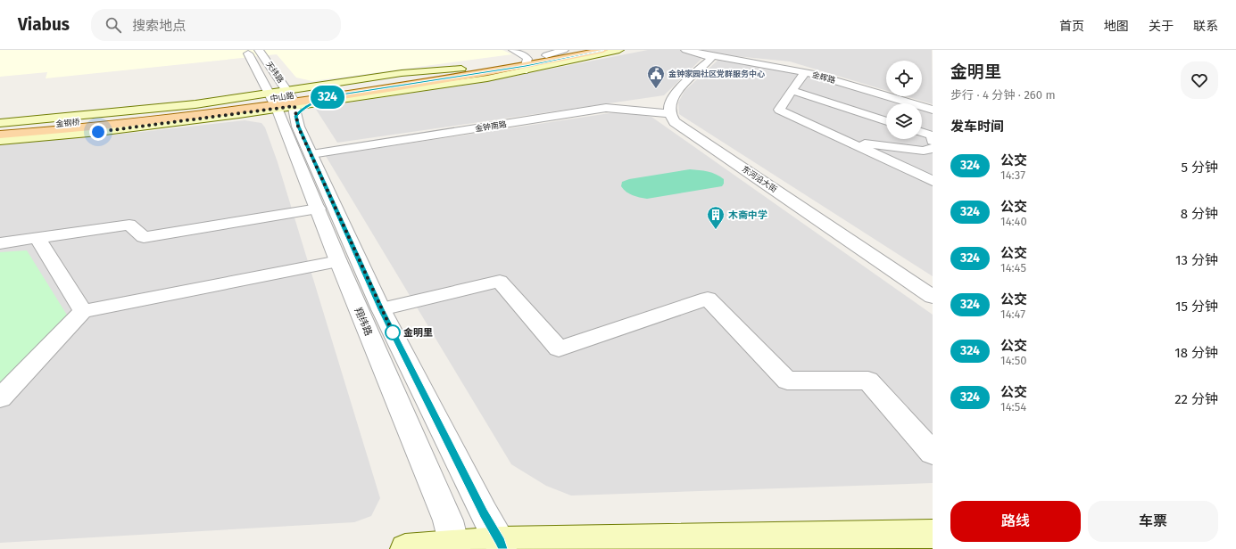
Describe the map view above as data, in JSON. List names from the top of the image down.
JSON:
{
  "streets": {
    "main road": ["中山路", "金钢桥"],
    "street": [
      "天纬路",
      "金辉路",
      "金钟南路",
      "东河沿大街",
      "翔纬路"
    ]
  },
  "crossings": [
    ["天纬路", "中山路"],
    ["天纬路", "翔纬路"],
    ["中山路", "金钢桥"],
    ["中山路", "翔纬路"],
    ["金钟南路", "东河沿大街"]
  ],
  "places": {
    "public building": ["金钟家园社区党群服务中心"],
    "building": ["木斋中学"],
    "other": ["金明里"]
  },
  "lines": ["bus line 324"],
  "page": {
    "header": "Viabus",
    "search": "搜索地点",
    "nav": [
      "首页",
      "地图",
      "关于",
      "联系"
    ],
    "on_map": "324",
    "heading": [
      ["金明里", "步行 · 4 分钟 · 260 m"],
      "发车时间"
    ],
    "list": [
      {
        "mark": "324",
        "name": "公交",
        "note": "14:37",
        "value": "5 分钟"
      },
      {
        "mark": "324",
        "name": "公交",
        "note": "14:40",
        "value": "8 分钟"
      },
      {
        "mark": "324",
        "name": "公交",
        "note": "14:45",
        "value": "13 分钟"
      },
      {
        "mark": "324",
        "name": "公交",
        "note": "14:47",
        "value": "15 分钟"
      },
      {
        "mark": "324",
        "name": "公交",
        "note": "14:50",
        "value": "18 分钟"
      },
      {
        "mark": "324",
        "name": "公交",
        "note": "14:54",
        "value": "22 分钟"
      }
    ],
    "buttons": ["路线", "车票"]
  }
}
